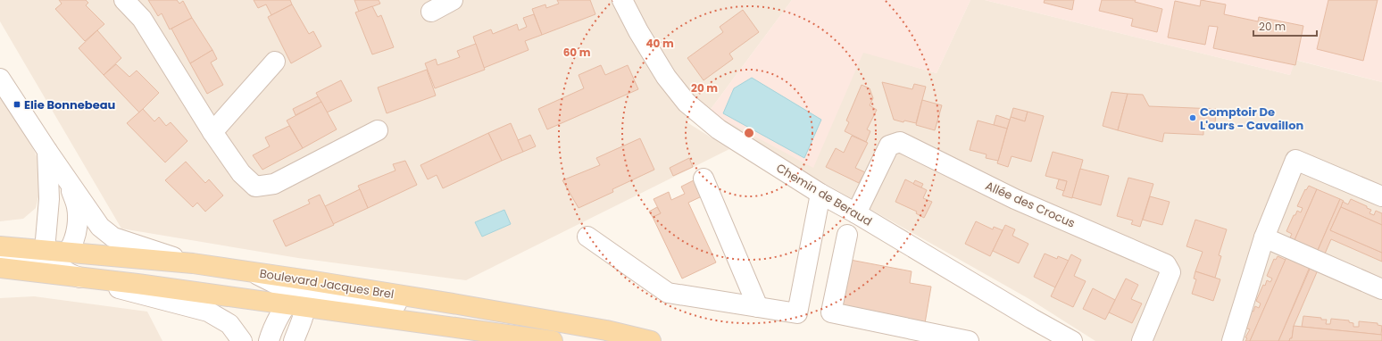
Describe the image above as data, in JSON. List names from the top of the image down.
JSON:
{
  "streets": {
    "main road": ["Boulevard Jacques Brel"],
    "street": ["Chemin de Beraud", "Allée des Crocus"]
  },
  "crossings": [
    ["Chemin de Beraud", "Allée des Crocus"]
  ],
  "places": {
    "transit": ["Elie Bonnebeau"],
    "other": ["Comptoir De L'ours - Cavaillon"]
  },
  "scale_bar": "20 m",
  "rings": ["40 m", "60 m", "20 m"]
}
